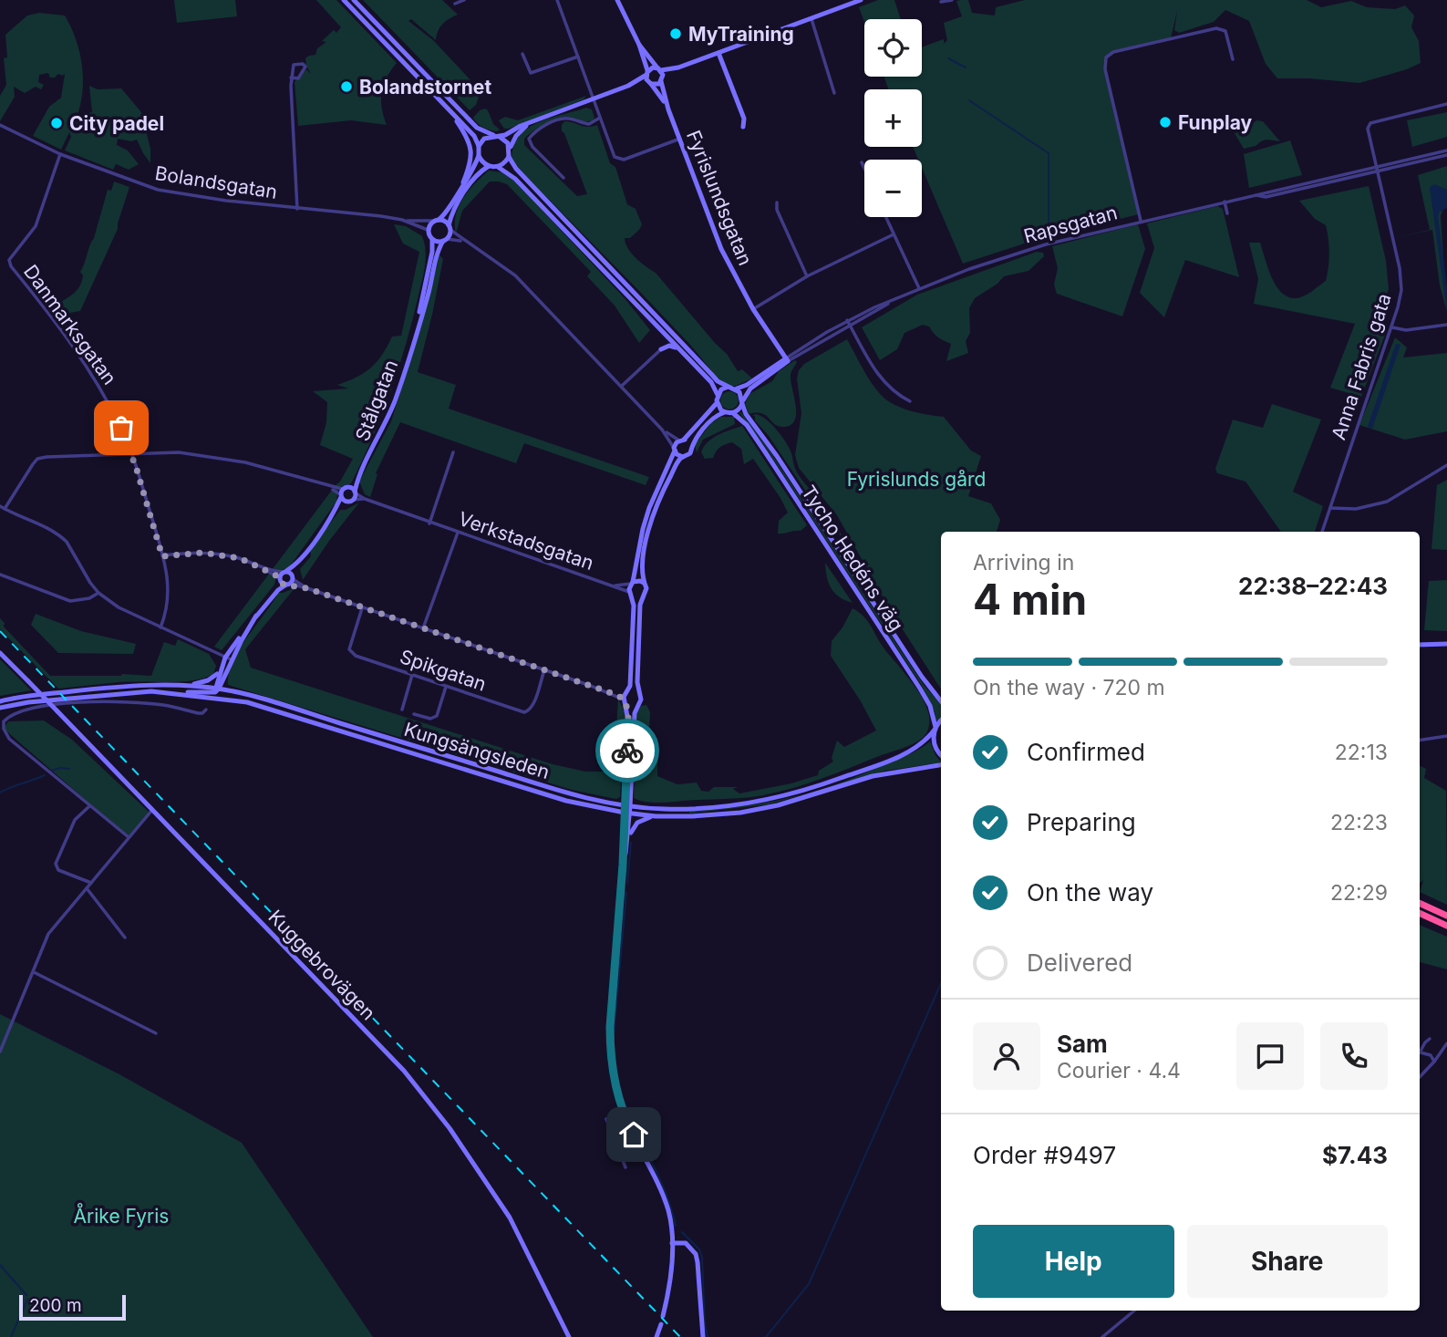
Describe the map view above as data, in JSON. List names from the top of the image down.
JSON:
{
  "streets": {
    "main road": [
      "Fyrislundsgatan",
      "Rapsgatan",
      "Stålgatan",
      "Tycho Hedéns väg",
      "Kungsängsleden",
      "Kuggebrovägen"
    ],
    "street": [
      "Bolandsgatan",
      "Danmarksgatan",
      "Anna Fabris gata",
      "Verkstadsgatan",
      "Spikgatan"
    ]
  },
  "crossings": [
    ["Bolandsgatan", "Danmarksgatan"],
    ["Bolandsgatan", "Stålgatan"],
    ["Fyrislundsgatan", "Rapsgatan"],
    ["Rapsgatan", "Anna Fabris gata"],
    ["Rapsgatan", "Tycho Hedéns väg"],
    ["Stålgatan", "Verkstadsgatan"],
    ["Tycho Hedéns väg", "Kungsängsleden"]
  ],
  "parks": ["Fyrislunds gård", "Årike Fyris"],
  "places": [
    "MyTraining",
    "Bolandstornet",
    "Funplay",
    "City padel"
  ],
  "scale_bar": "200 m",
  "page": {
    "map_buttons": ["+", "−"],
    "heading": ["4 min", "Arriving in", "22:38–22:43"],
    "panel": [
      "Sam",
      "Courier · 4.4",
      "Order #9497",
      "$7.43"
    ],
    "bar": "On the way · 720 m",
    "list": [
      ["Confirmed", "22:13"],
      ["Preparing", "22:23"],
      ["On the way", "22:29"],
      "Delivered"
    ],
    "buttons": ["Help", "Share"],
    "scale": "200 m"
  }
}
